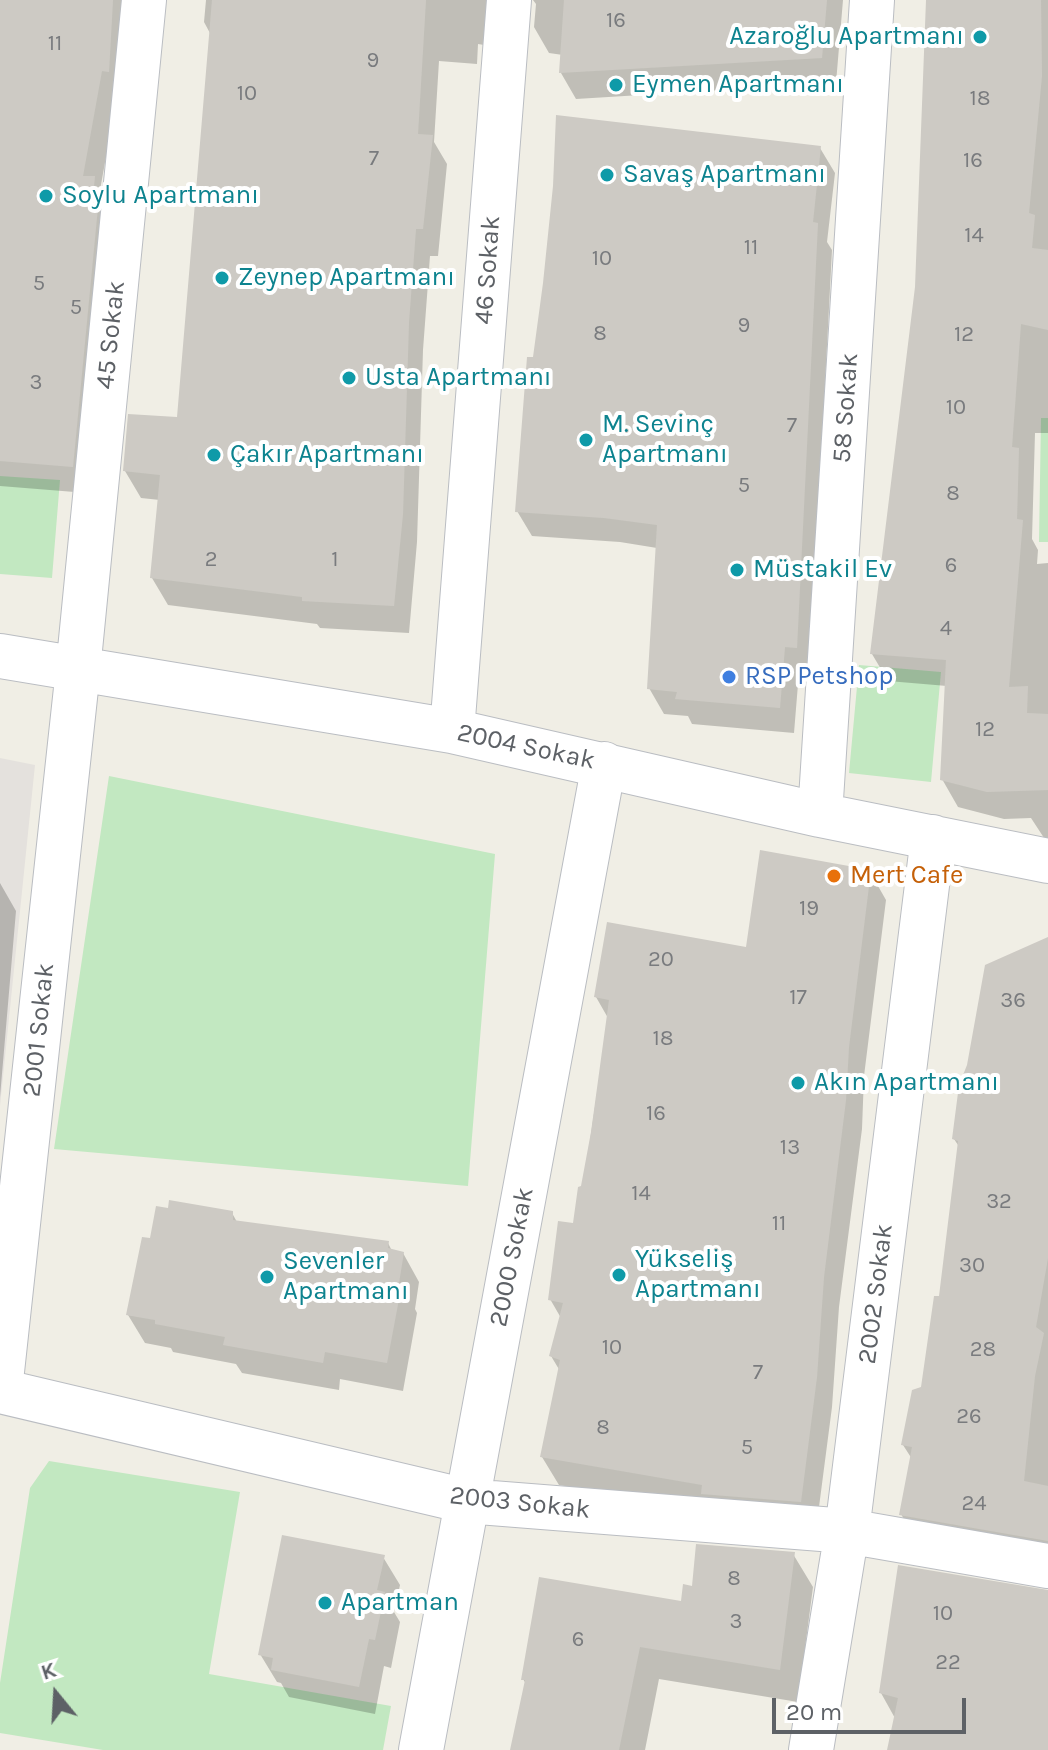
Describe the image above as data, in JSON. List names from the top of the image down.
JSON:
{
  "streets": {
    "street": [
      "46 Sokak",
      "45 Sokak",
      "58 Sokak",
      "2004 Sokak",
      "2001 Sokak",
      "2000 Sokak",
      "2002 Sokak",
      "2003 Sokak"
    ]
  },
  "crossings": [
    ["46 Sokak", "2004 Sokak"],
    ["45 Sokak", "2004 Sokak"],
    ["45 Sokak", "2001 Sokak"],
    ["58 Sokak", "2004 Sokak"],
    ["2004 Sokak", "2001 Sokak"],
    ["2004 Sokak", "2000 Sokak"],
    ["2004 Sokak", "2002 Sokak"],
    ["2001 Sokak", "2003 Sokak"],
    ["2000 Sokak", "2003 Sokak"],
    ["2002 Sokak", "2003 Sokak"]
  ],
  "places": [
    "Azaroğlu Apartmanı",
    "Eymen Apartmanı",
    "Savaş Apartmanı",
    "Soylu Apartmanı",
    "Zeynep Apartmanı",
    "Usta Apartmanı",
    "M. Sevinç Apartmanı",
    "Çakır Apartmanı",
    "Müstakil Ev",
    "RSP Petshop",
    "Mert Cafe",
    "Akın Apartmanı",
    "Yükseliş Apartmanı",
    "Sevenler Apartmanı",
    "Apartman"
  ],
  "house_numbers": [
    "16",
    "11",
    "9",
    "10",
    "18",
    "7",
    "16",
    "14",
    "11",
    "10",
    "5",
    "5",
    "9",
    "8",
    "12",
    "3",
    "10",
    "7",
    "5",
    "8",
    "2",
    "1",
    "6",
    "4",
    "12",
    "19",
    "20",
    "17",
    "36",
    "18",
    "16",
    "13",
    "14",
    "32",
    "11",
    "30",
    "10",
    "28",
    "7",
    "26",
    "8",
    "5",
    "24",
    "8",
    "10",
    "3",
    "6",
    "22"
  ],
  "scale_bar": "20 m",
  "north": "top"
}
